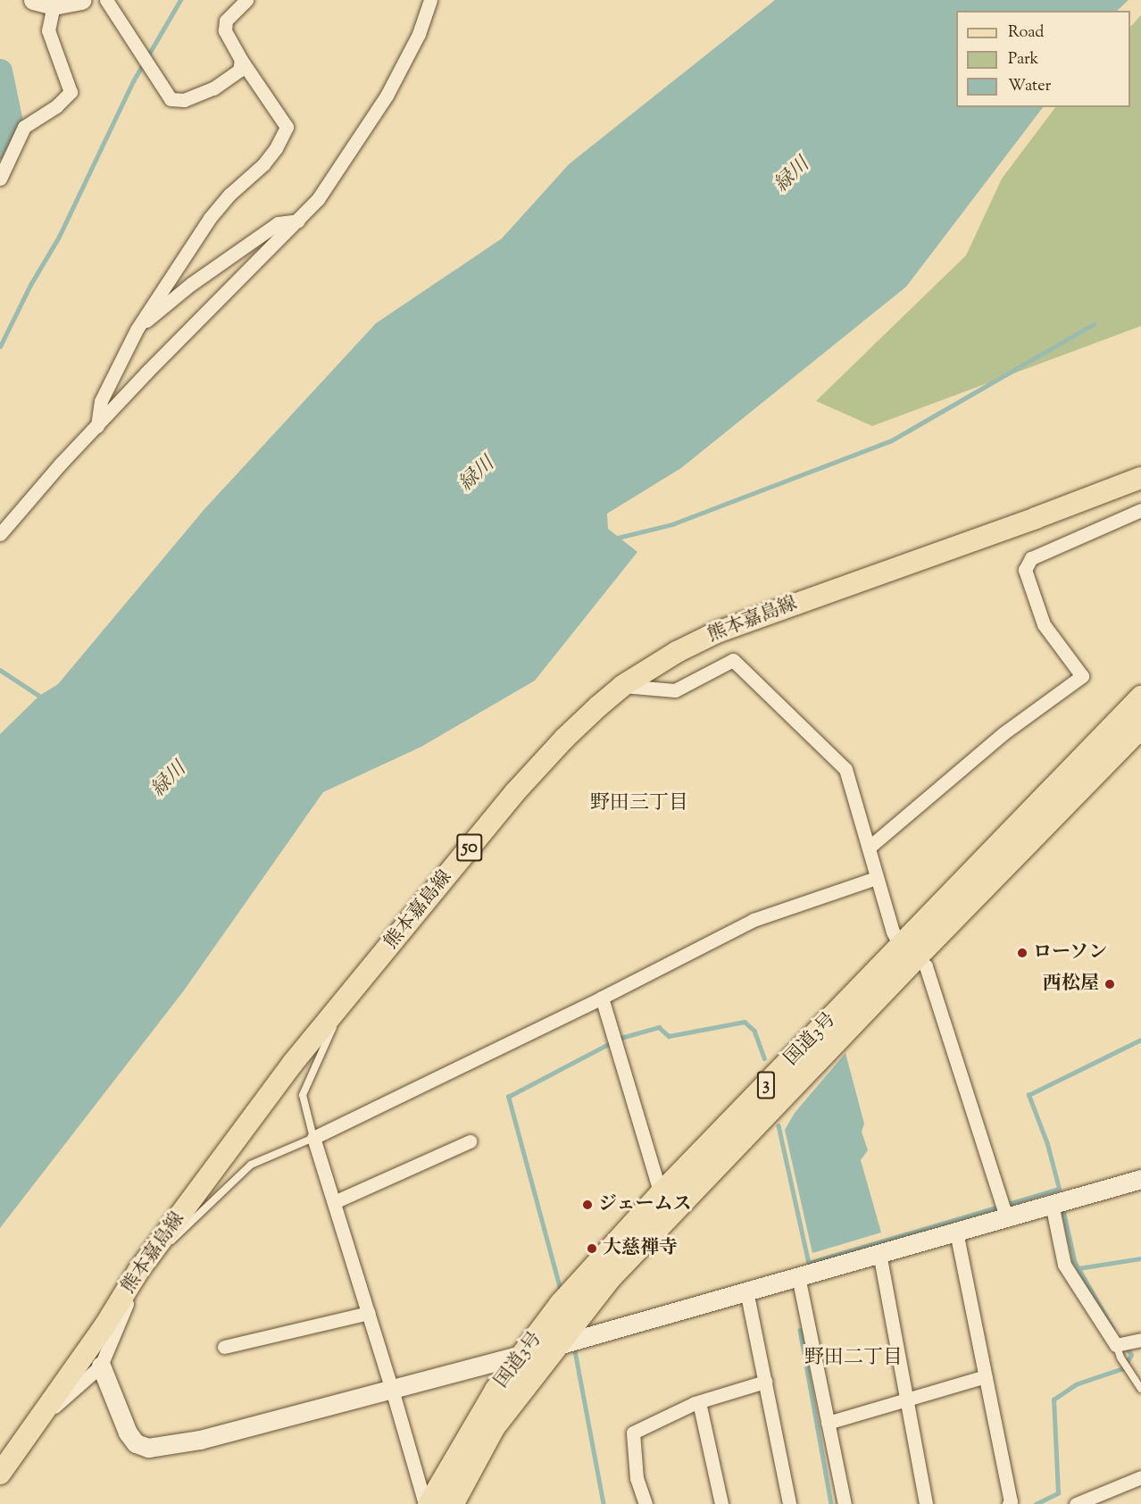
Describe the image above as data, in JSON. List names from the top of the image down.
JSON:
{
  "streets": {
    "highway": ["国道3号", "3"],
    "main road": ["熊本嘉島線", "50"]
  },
  "districts": ["野田三丁目", "野田二丁目"],
  "water": ["緑川"],
  "places": [
    "ローソン",
    "西松屋",
    "ジェームス",
    "大慈禅寺"
  ],
  "legend": ["Road", "Park", "Water"]
}
